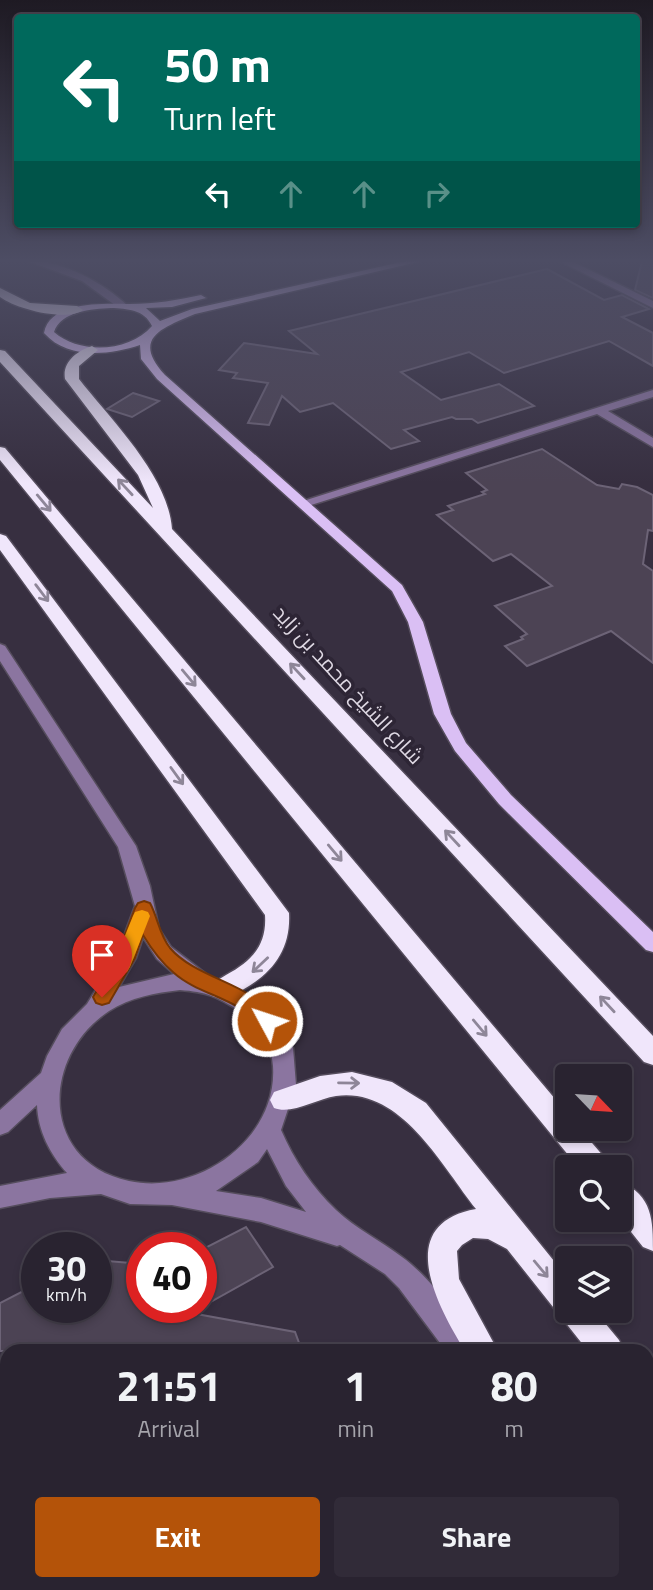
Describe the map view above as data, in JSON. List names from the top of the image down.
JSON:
{
  "streets": {
    "highway": ["شارع الشيخ محمد بن زايد"]
  },
  "north": "bottom right",
  "page": {
    "turn": ["50 m", "Turn left"],
    "speed": "30 km/h",
    "limit": "40",
    "eta": [
      "21:51",
      "Arrival",
      "1",
      "min",
      "80",
      "m"
    ],
    "buttons": ["Exit", "Share"]
  }
}
